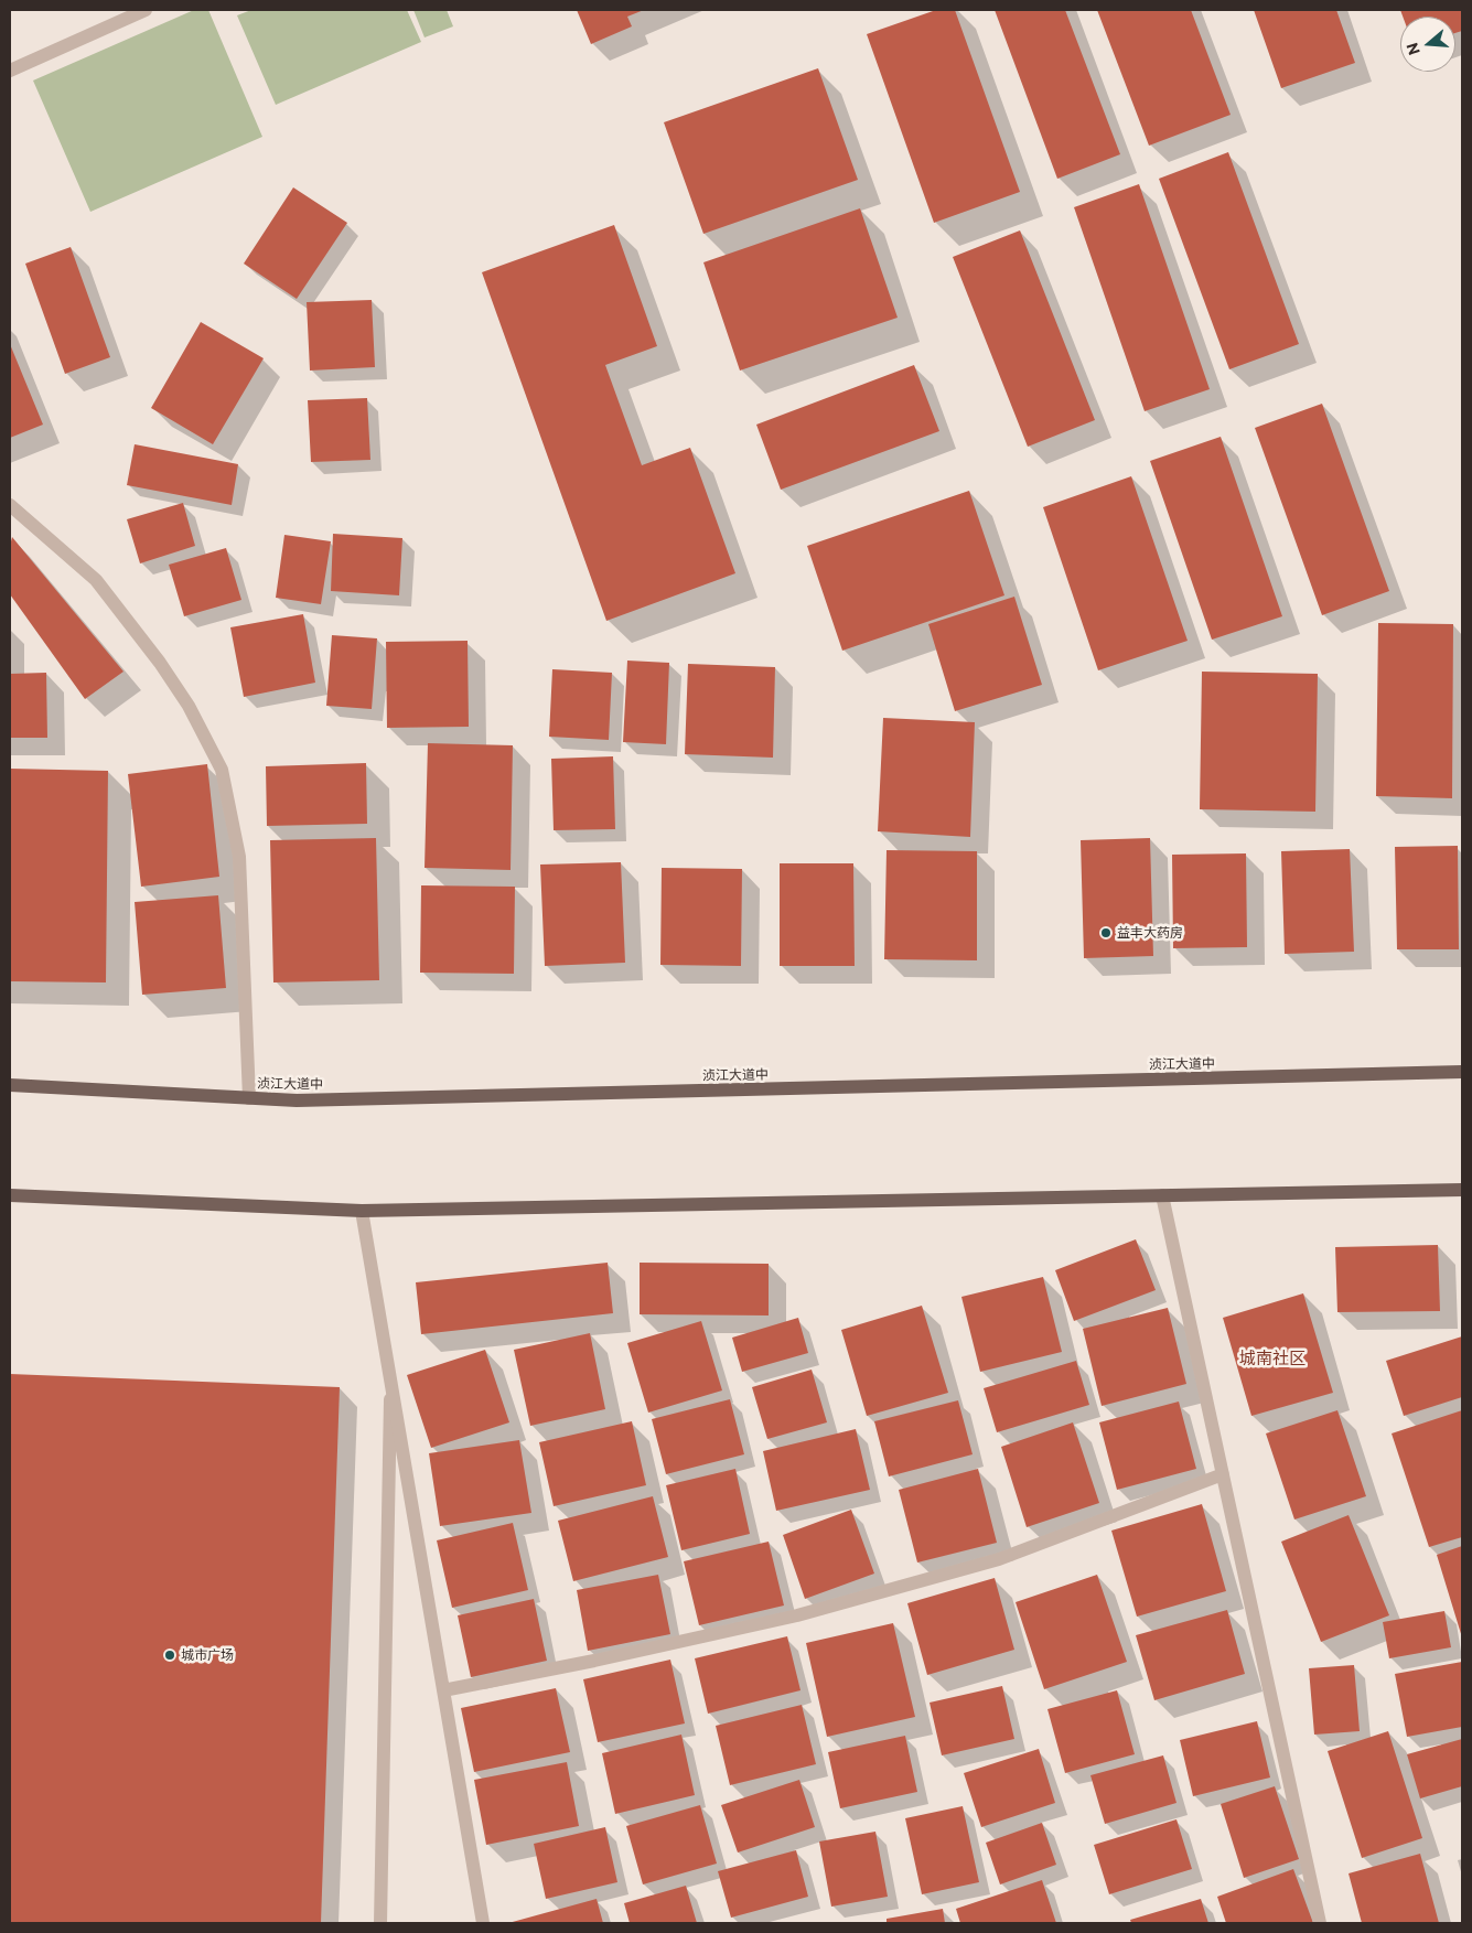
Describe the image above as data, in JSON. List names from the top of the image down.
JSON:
{
  "streets": {
    "main road": ["浈江大道中"]
  },
  "districts": ["城南社区"],
  "places": ["益丰大药房", "城市广场"],
  "north": "left"
}
